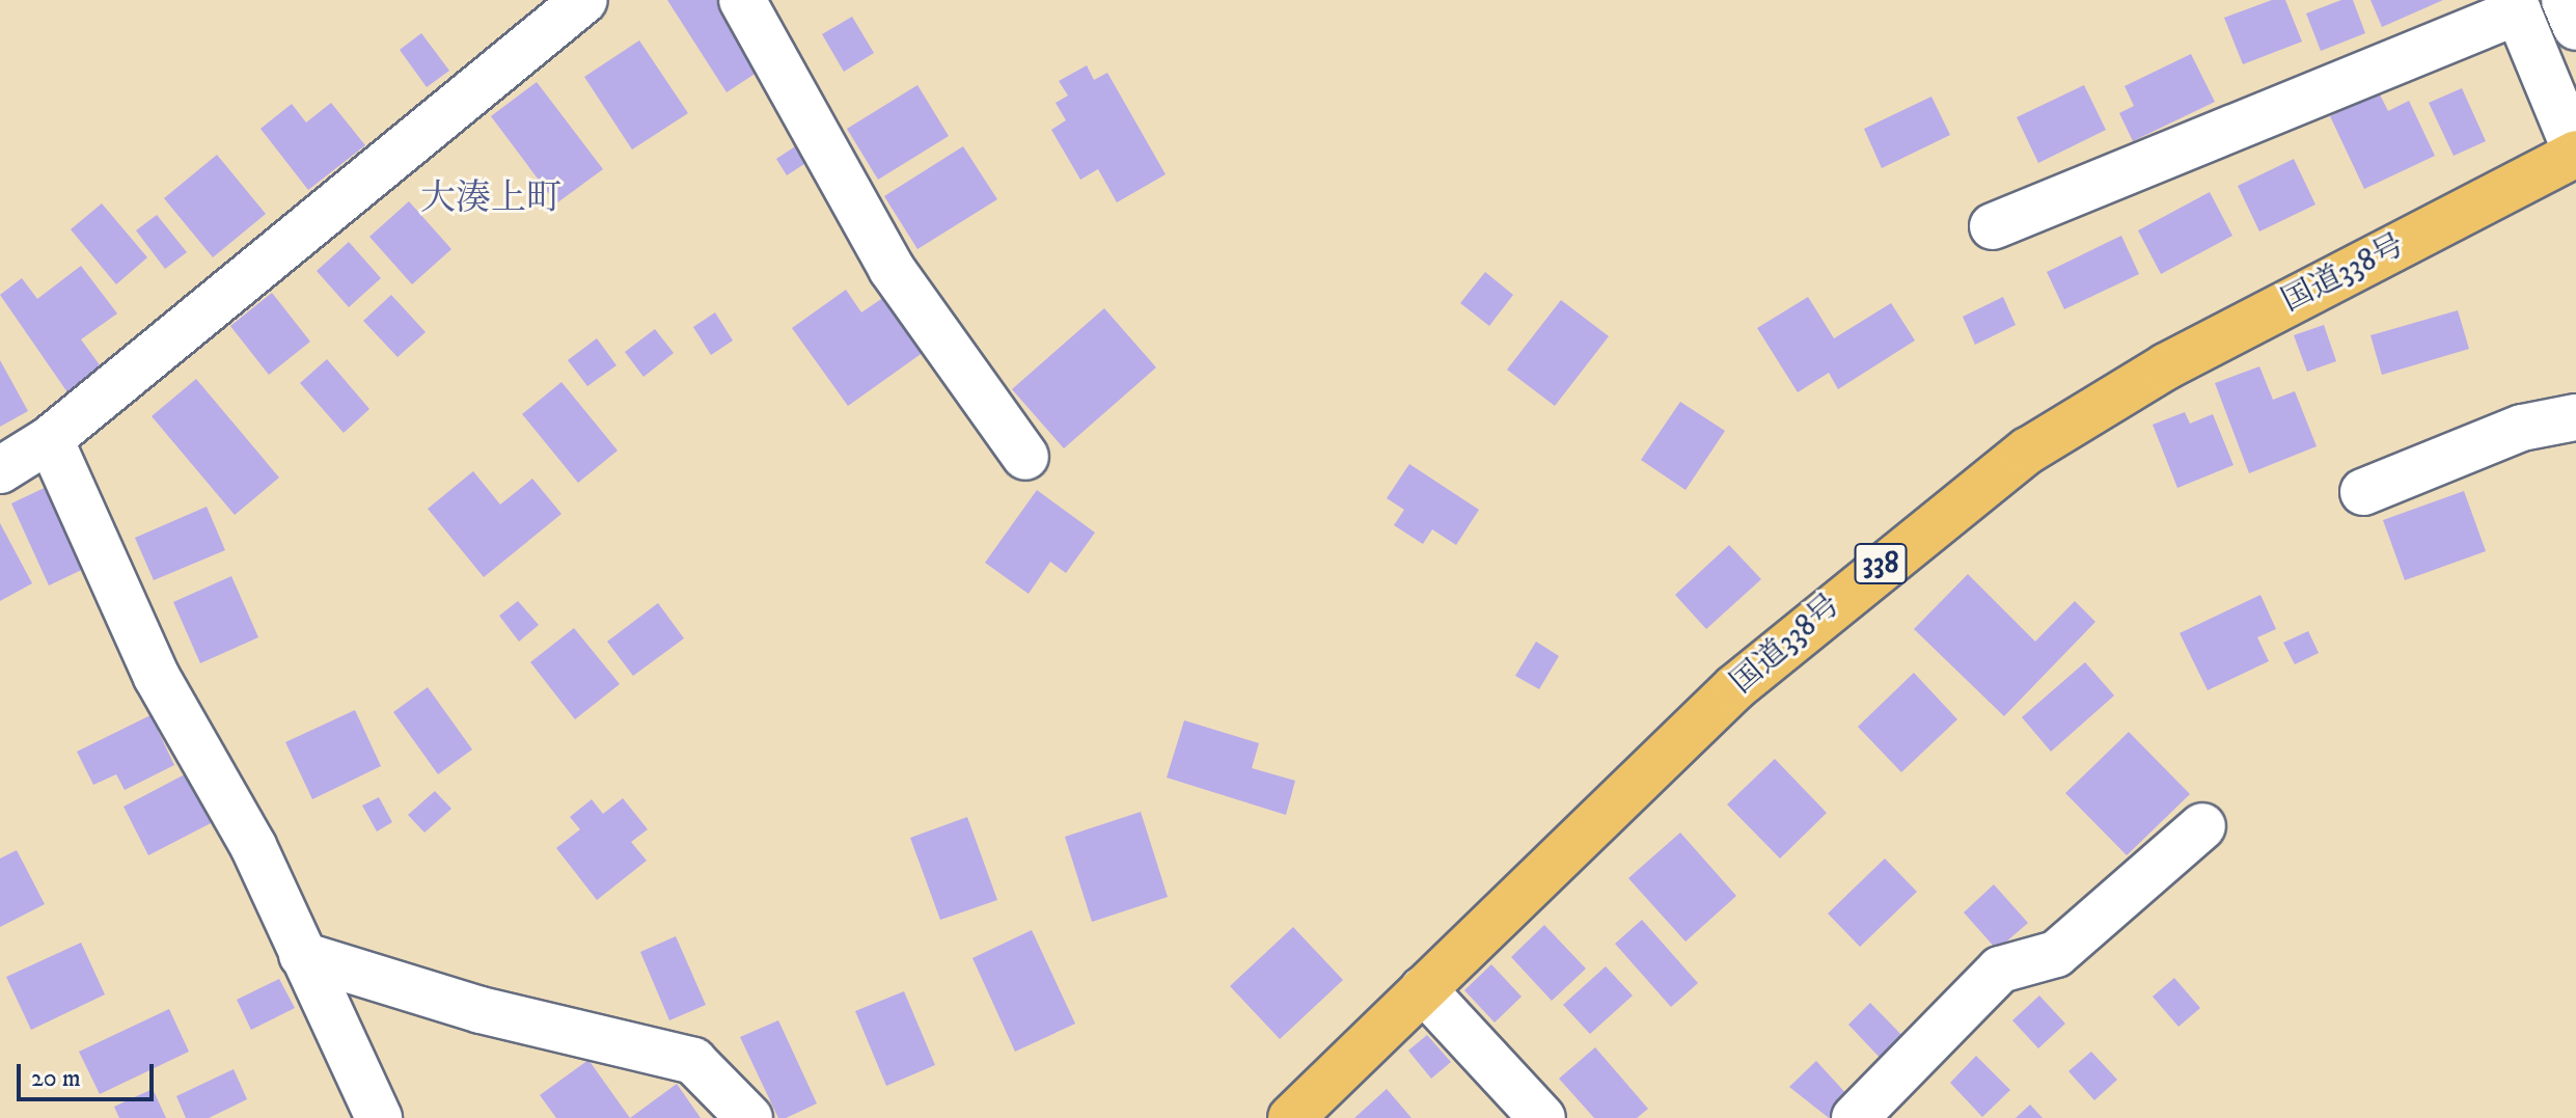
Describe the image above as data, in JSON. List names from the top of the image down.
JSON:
{
  "streets": {
    "highway": ["国道338号", "338"]
  },
  "districts": ["大湊上町"],
  "scale_bar": "20 m"
}
